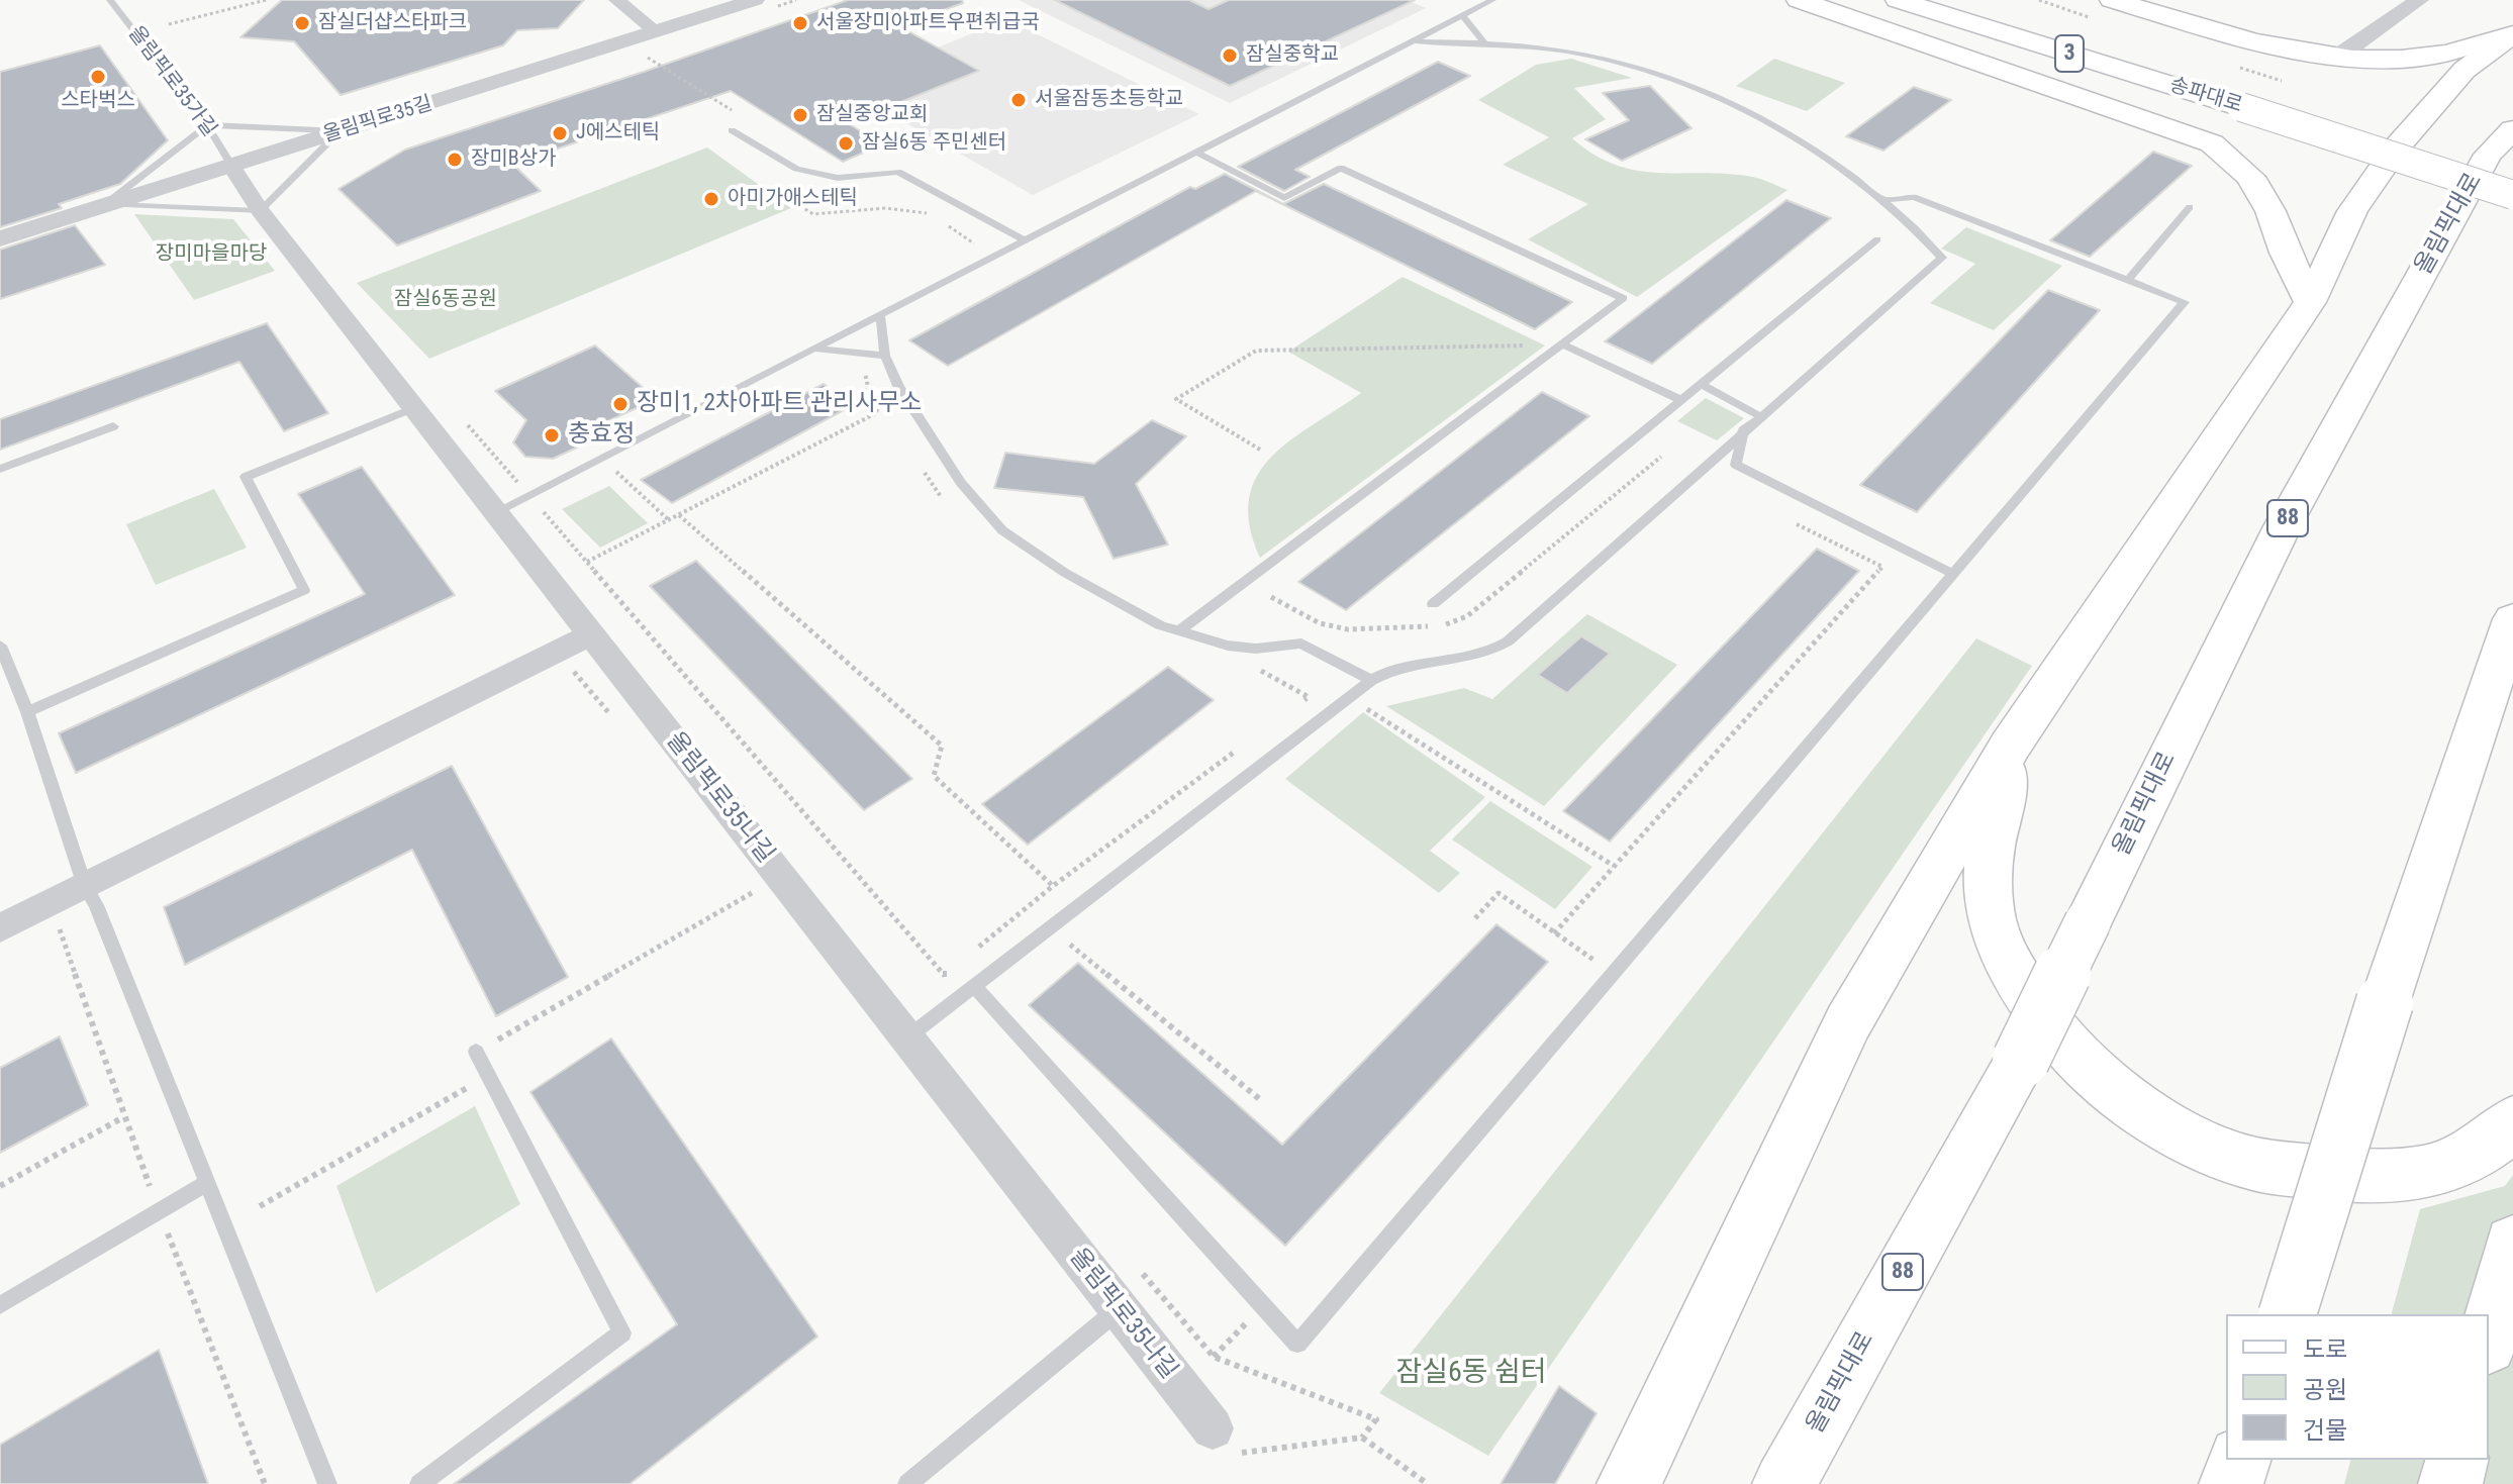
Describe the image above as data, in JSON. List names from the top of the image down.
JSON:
{
  "streets": {
    "main road": [
      "3",
      "송파대로",
      "올림픽대로",
      "88"
    ],
    "street": ["올림픽로35길", "올림픽로35나길"],
    "lane": ["올림픽로35가길"]
  },
  "crossings": [
    ["올림픽로35가길", "올림픽로35길"],
    ["올림픽로35가길", "올림픽로35나길"],
    ["올림픽로35길", "올림픽로35나길"]
  ],
  "parks": ["장미마을마당", "잠실6동공원", "잠실6동 쉼터"],
  "places": [
    "잠실더샵스타파크",
    "서울장미아파트우편취급국",
    "잠실중학교",
    "스타벅스",
    "서울잠동초등학교",
    "잠실중앙교회",
    "J에스테틱",
    "잠실6동 주민센터",
    "장미B상가",
    "아미가애스테틱",
    "장미1, 2차아파트 관리사무소",
    "충효정"
  ],
  "legend": ["도로", "공원", "건물"]
}
